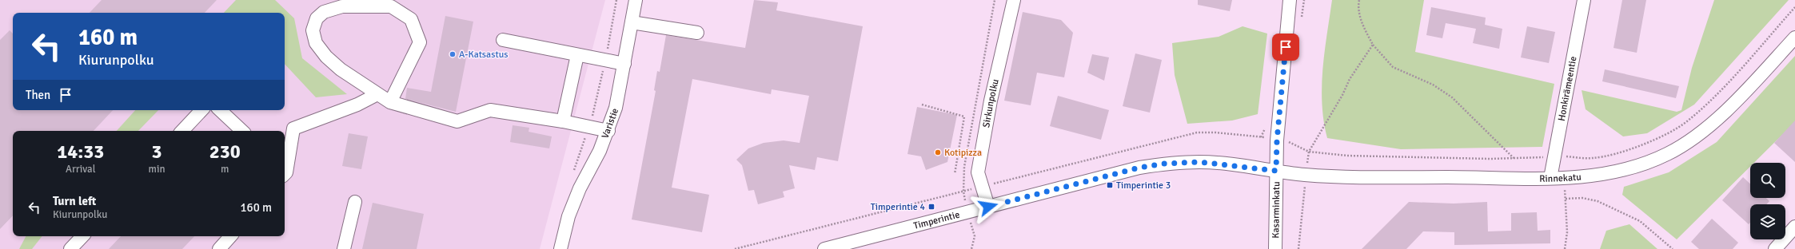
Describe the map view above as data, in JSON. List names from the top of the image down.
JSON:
{
  "streets": {
    "street": [
      "Honkirämeentie",
      "Sirkunpolku",
      "Varistie",
      "Rinnekatu",
      "Kasarminkatu",
      "Timperintie"
    ]
  },
  "crossings": [
    ["Honkirämeentie", "Rinnekatu"],
    ["Sirkunpolku", "Timperintie"],
    ["Rinnekatu", "Kasarminkatu"],
    ["Rinnekatu", "Timperintie"],
    ["Kasarminkatu", "Timperintie"]
  ],
  "places": {
    "other": ["A-Katsastus", "Kotipizza"],
    "transit": ["Timperintie 3", "Timperintie 4"]
  },
  "page": {
    "turn": ["160 m", "Kiurunpolku"],
    "then": "Then",
    "eta": [
      "14:33",
      "Arrival",
      "3",
      "min",
      "230",
      "m"
    ],
    "list": [
      {
        "name": "Turn left",
        "note": "Kiurunpolku",
        "value": "160 m"
      }
    ]
  }
}
